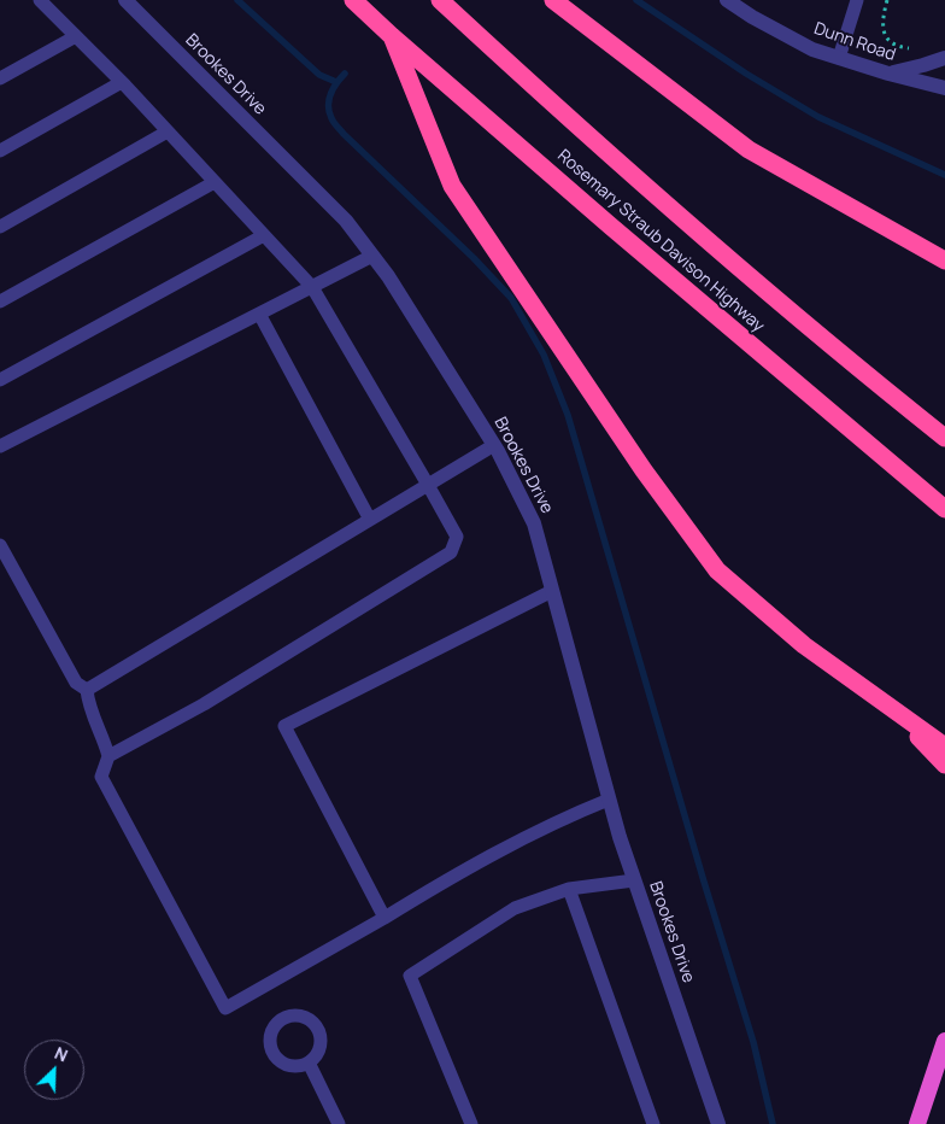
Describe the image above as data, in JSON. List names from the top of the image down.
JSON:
{
  "streets": {
    "highway": ["Rosemary Straub Davison Highway"],
    "street": ["Dunn Road", "Brookes Drive"]
  },
  "north": "top right"
}
